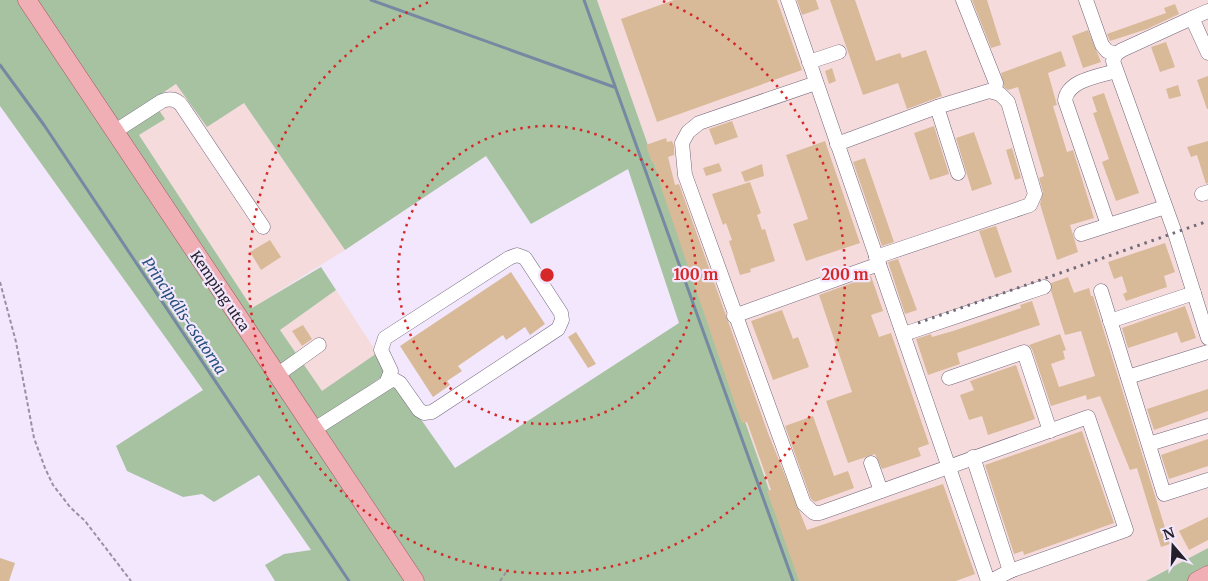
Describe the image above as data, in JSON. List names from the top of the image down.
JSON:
{
  "streets": {
    "main road": ["Kemping utca"]
  },
  "water": ["Principális-csatorna"],
  "north": "top",
  "rings": ["100 m", "200 m"]
}
